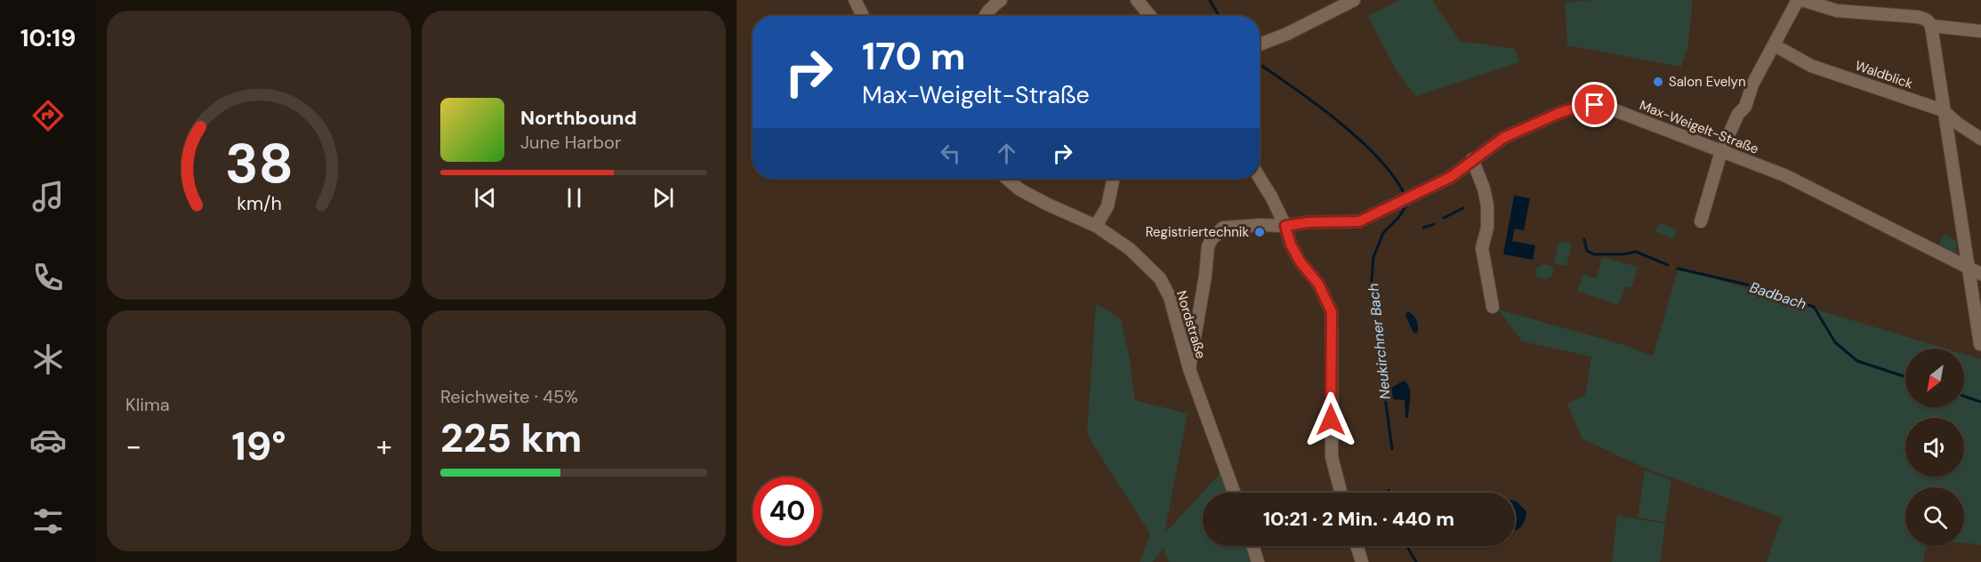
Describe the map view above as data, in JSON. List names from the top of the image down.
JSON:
{
  "streets": {
    "street": ["Waldblick", "Max-Weigelt-Straße", "Nordstraße"]
  },
  "crossings": [
    ["Max-Weigelt-Straße", "Nordstraße"]
  ],
  "water": ["Badbach", "Neukirchner Bach"],
  "places": ["Salon Evelyn", "Registriertechnik"],
  "north": "bottom left",
  "page": {
    "tabs": "10:19",
    "turn": ["170 m", "Max-Weigelt-Straße"],
    "song": ["Northbound", "June Harbor"],
    "tile": [
      "Klima",
      ["Reichweite · 45%", "225 km"]
    ],
    "heat": ["−", "19°", "+"],
    "limit": "40",
    "trip": "10:21 · 2 Min. · 440 m",
    "gauge": ["38", "km/h"]
  }
}
